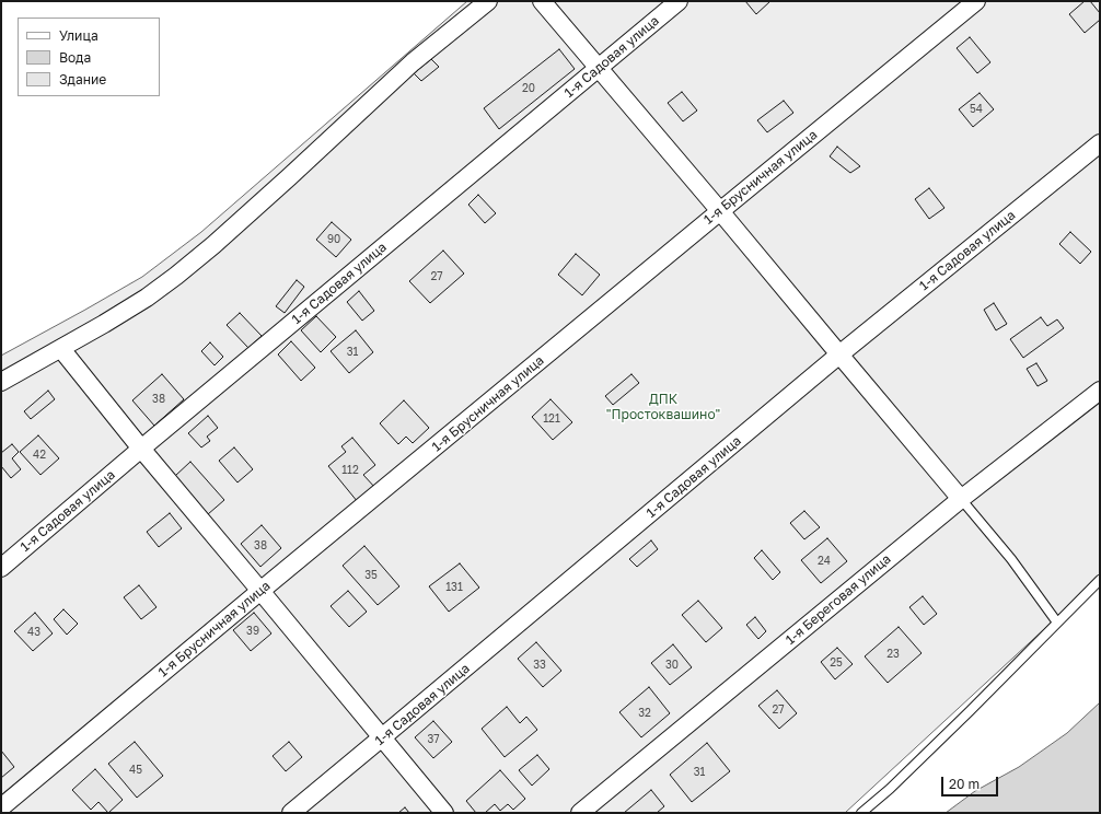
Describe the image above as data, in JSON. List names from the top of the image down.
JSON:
{
  "streets": {
    "street": ["1-я Садовая улица", "1-я Брусничная улица", "1-я Береговая улица"]
  },
  "parks": ["ДПК \"Простоквашино\""],
  "house_numbers": [
    "20",
    "54",
    "90",
    "27",
    "31",
    "38",
    "121",
    "42",
    "112",
    "38",
    "24",
    "35",
    "131",
    "39",
    "43",
    "23",
    "25",
    "33",
    "30",
    "27",
    "32",
    "37",
    "45",
    "31"
  ],
  "legend": ["Улица", "Вода", "Здание"],
  "scale_bar": "20 m"
}
